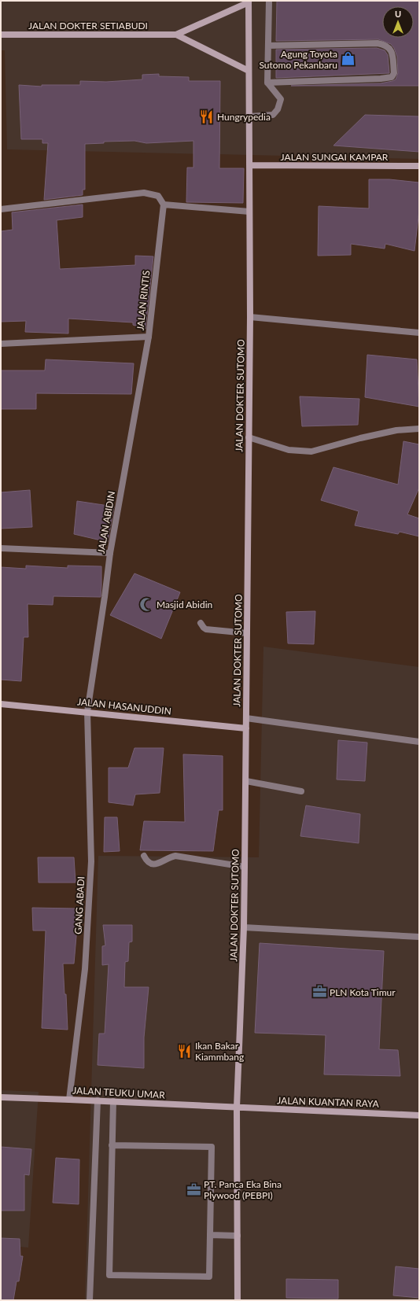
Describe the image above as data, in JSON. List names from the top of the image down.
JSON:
{
  "streets": {
    "main road": [
      "JALAN DOKTER SETIABUDI",
      "JALAN SUNGAI KAMPAR",
      "JALAN DOKTER SUTOMO",
      "JALAN HASANUDDIN",
      "JALAN TEUKU UMAR",
      "JALAN KUANTAN RAYA"
    ],
    "street": ["JALAN RINTIS", "JALAN ABIDIN", "GANG ABADI"]
  },
  "crossings": [
    ["JALAN DOKTER SETIABUDI", "JALAN DOKTER SUTOMO"],
    ["JALAN SUNGAI KAMPAR", "JALAN DOKTER SUTOMO"],
    ["JALAN RINTIS", "JALAN ABIDIN"],
    ["JALAN DOKTER SUTOMO", "JALAN HASANUDDIN"],
    ["JALAN DOKTER SUTOMO", "JALAN TEUKU UMAR"],
    ["JALAN DOKTER SUTOMO", "JALAN KUANTAN RAYA"],
    ["JALAN ABIDIN", "JALAN HASANUDDIN"],
    ["JALAN ABIDIN", "GANG ABADI"],
    ["JALAN HASANUDDIN", "GANG ABADI"],
    ["GANG ABADI", "JALAN TEUKU UMAR"],
    ["JALAN TEUKU UMAR", "JALAN KUANTAN RAYA"]
  ],
  "places": {
    "shop": ["Agung Toyota Sutomo Pekanbaru"],
    "restaurant": ["Hungrypedia", "Ikan Bakar Kiammbang"],
    "mosque": ["Masjid Abidin"],
    "office": ["PLN Kota Timur", "PT. Panca Eka Bina Plywood (PEBPI)"]
  },
  "north": "top"
}
